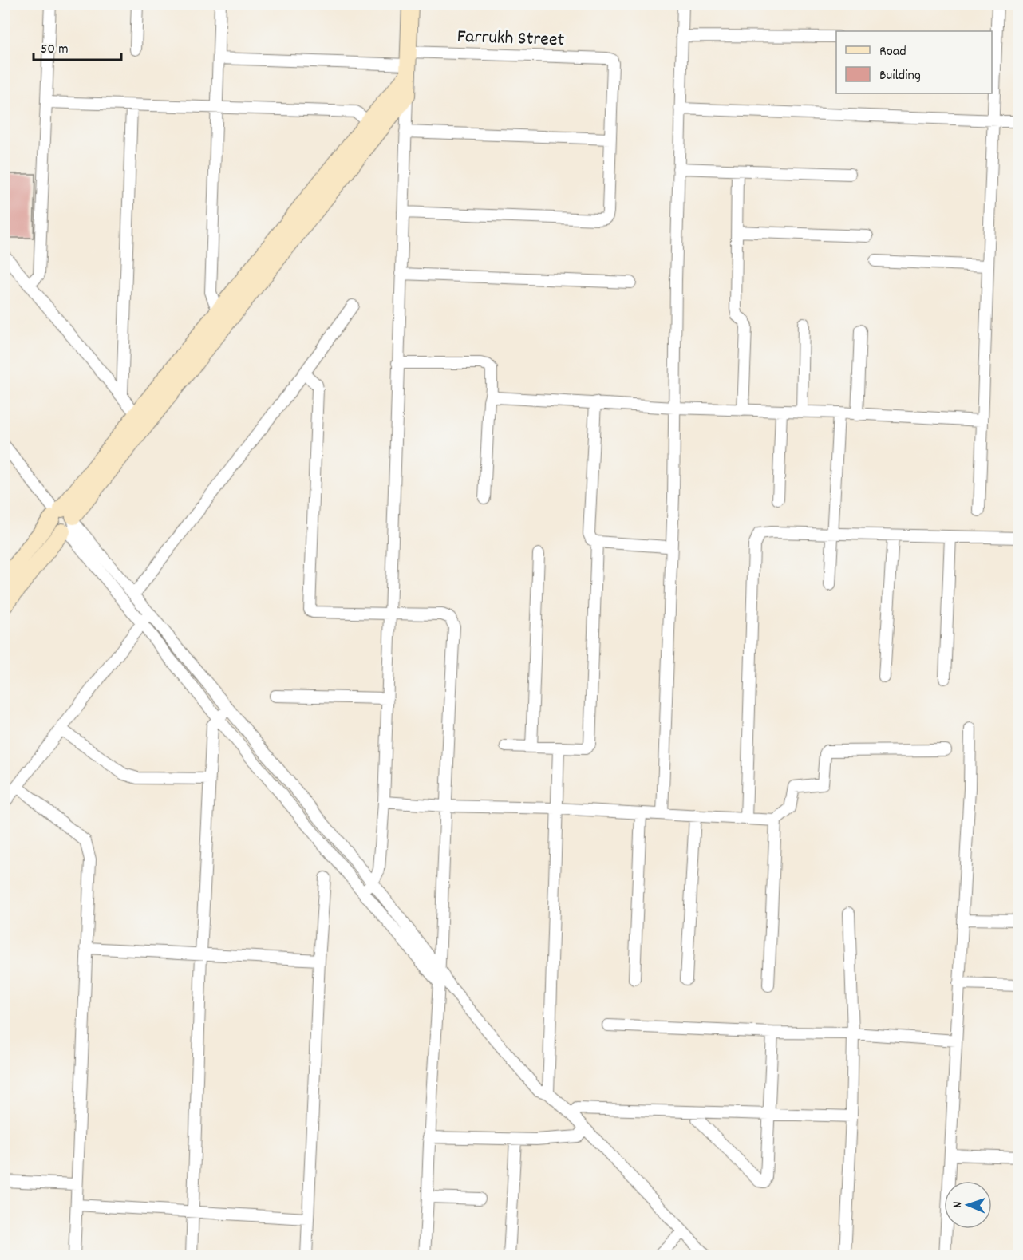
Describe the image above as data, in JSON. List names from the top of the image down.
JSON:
{
  "streets": {
    "street": ["Farrukh Street"]
  },
  "legend": ["Road", "Building"],
  "scale_bar": "50 m",
  "north": "left"
}
